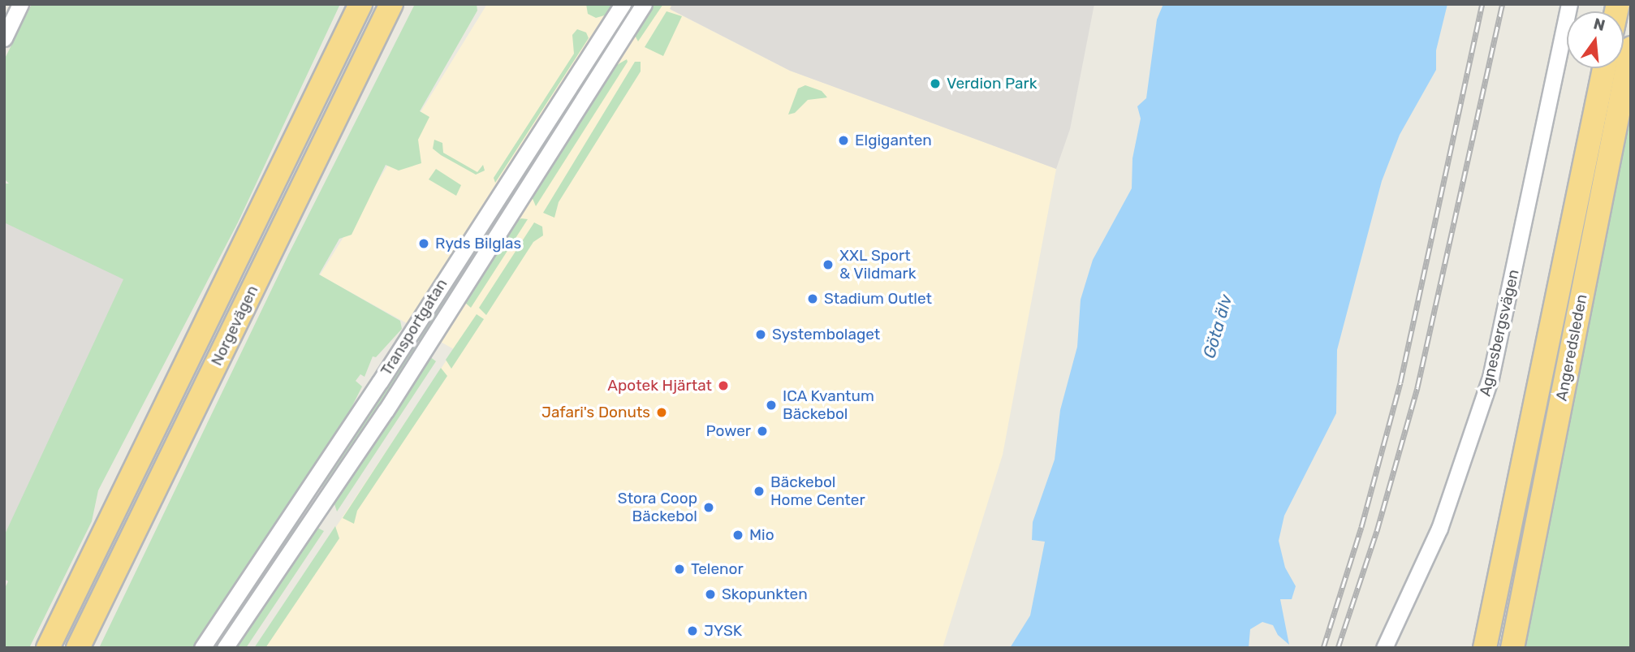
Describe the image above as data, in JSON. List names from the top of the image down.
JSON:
{
  "streets": {
    "highway": ["Norgevägen", "Angeredsleden"],
    "street": ["Transportgatan", "Agnesbergsvägen"]
  },
  "water": ["Göta älv"],
  "places": [
    "Verdion Park",
    "Elgiganten",
    "Ryds Bilglas",
    "XXL Sport & Vildmark",
    "Stadium Outlet",
    "Systembolaget",
    "Apotek Hjärtat",
    "ICA Kvantum Bäckebol",
    "Jafari's Donuts",
    "Power",
    "Bäckebol Home Center",
    "Stora Coop Bäckebol",
    "Mio",
    "Telenor",
    "Skopunkten",
    "JYSK"
  ],
  "north": "top"
}
